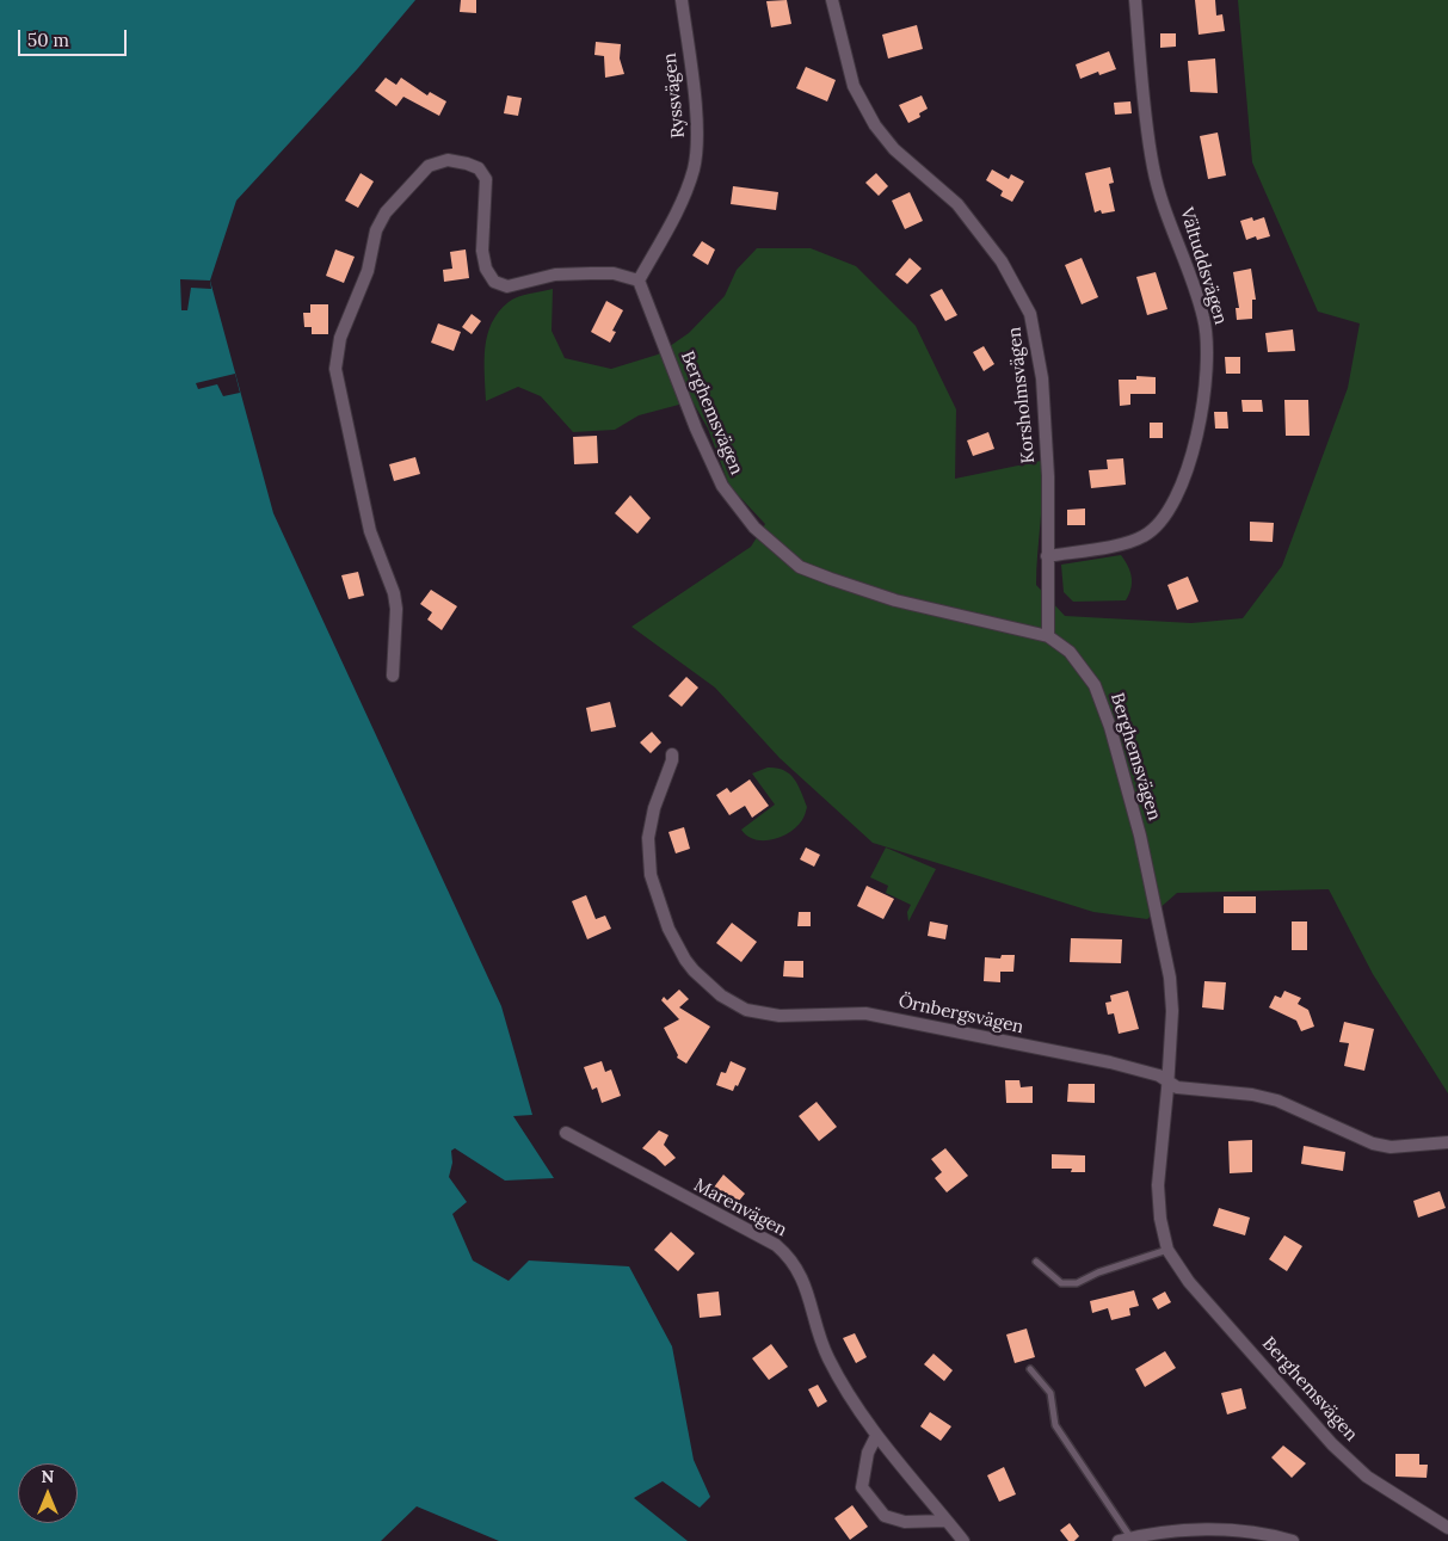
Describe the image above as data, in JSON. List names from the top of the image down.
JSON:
{
  "streets": {
    "street": [
      "Ryssvägen",
      "Vältuddsvägen",
      "Korsholmsvägen",
      "Berghemsvägen",
      "Örnbergsvägen",
      "Marenvägen"
    ]
  },
  "crossings": [
    ["Ryssvägen", "Berghemsvägen"],
    ["Vältuddsvägen", "Korsholmsvägen"],
    ["Korsholmsvägen", "Berghemsvägen"],
    ["Berghemsvägen", "Örnbergsvägen"]
  ],
  "scale_bar": "50 m",
  "north": "top"
}
